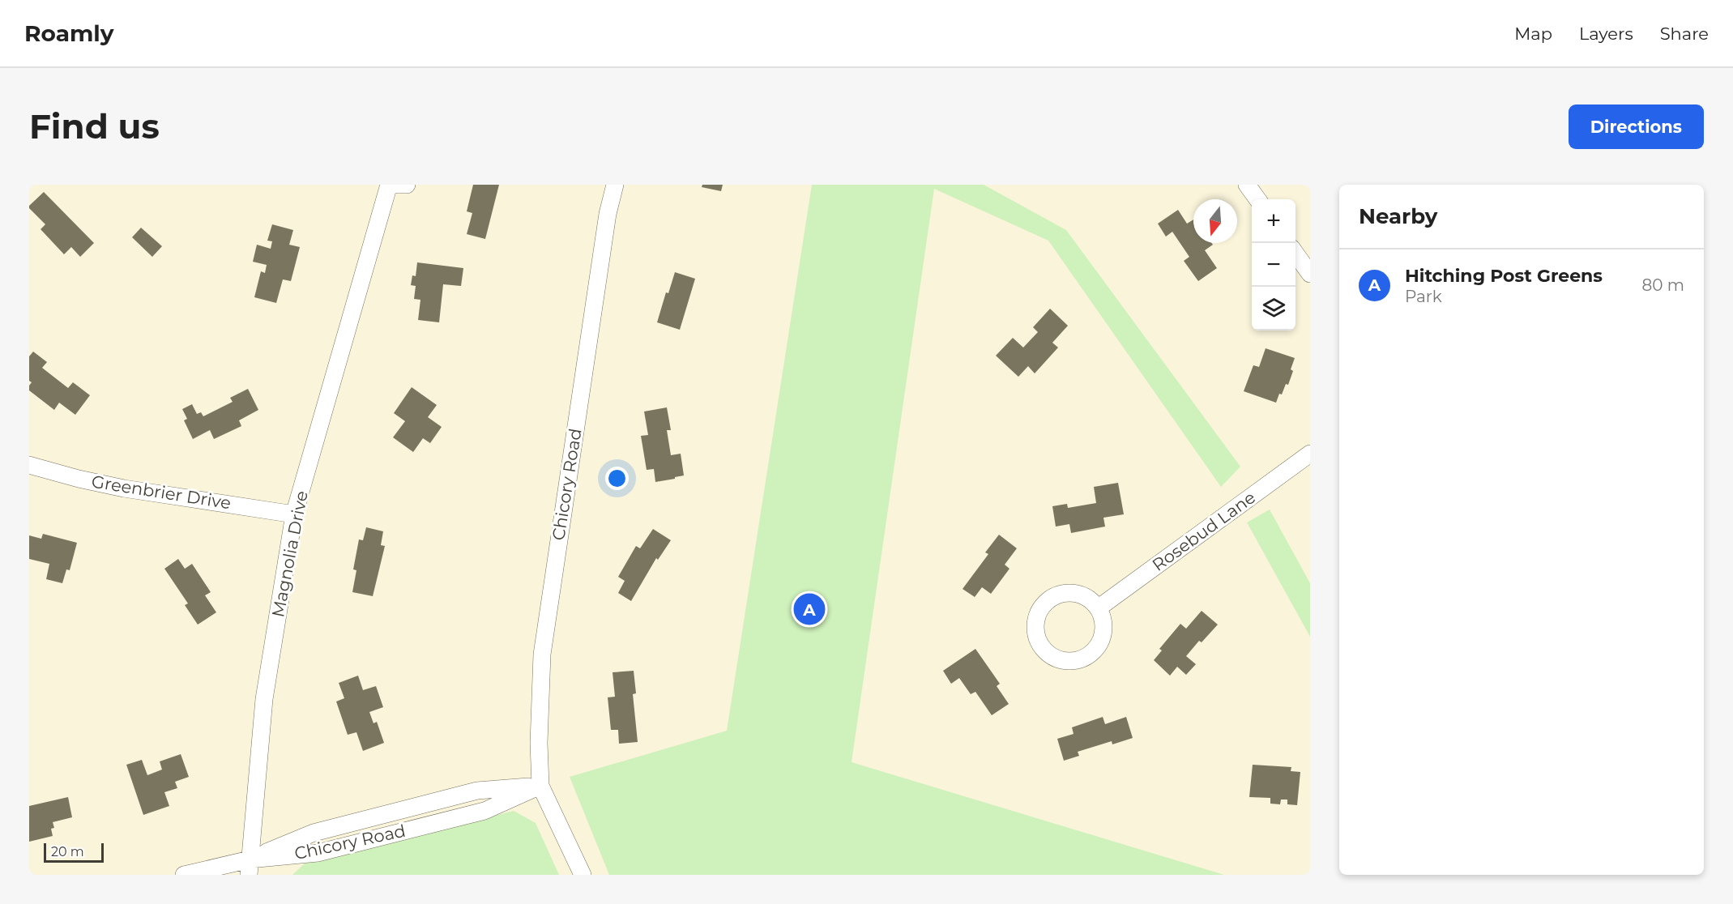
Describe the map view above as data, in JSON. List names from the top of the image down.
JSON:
{
  "streets": {
    "street": [
      "Chicory Road",
      "Greenbrier Drive",
      "Rosebud Lane",
      "Magnolia Drive"
    ]
  },
  "crossings": [
    ["Chicory Road", "Magnolia Drive"],
    ["Greenbrier Drive", "Magnolia Drive"]
  ],
  "scale_bar": "20 m",
  "north": "bottom",
  "page": {
    "header": "Roamly",
    "nav": ["Map", "Layers", "Share"],
    "buttons": "Directions",
    "title": "Find us",
    "heading": "Nearby",
    "map_buttons": ["+", "−"],
    "list": [
      {
        "mark": "A",
        "name": "Hitching Post Greens",
        "note": "Park",
        "value": "80 m"
      }
    ],
    "pins": "A",
    "scale": "20 m"
  }
}
